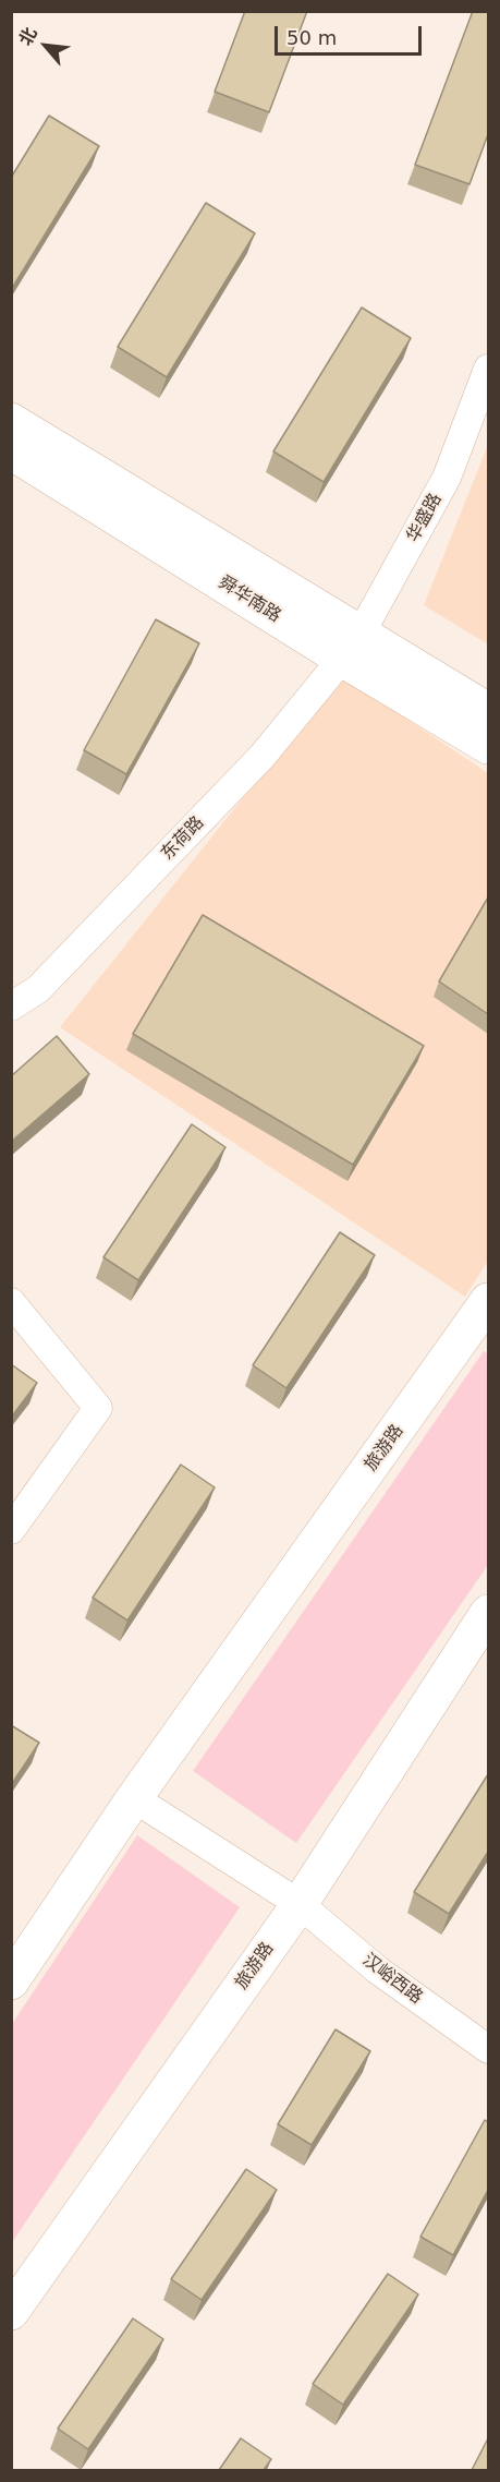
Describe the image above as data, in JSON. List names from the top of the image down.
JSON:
{
  "streets": {
    "main road": ["舜华南路", "旅游路"],
    "street": ["华盛路", "东荷路", "汉峪西路"]
  },
  "crossings": [
    ["华盛路", "舜华南路"],
    ["华盛路", "东荷路"],
    ["舜华南路", "东荷路"],
    ["旅游路", "汉峪西路"]
  ],
  "scale_bar": "50 m",
  "north": "top left"
}
